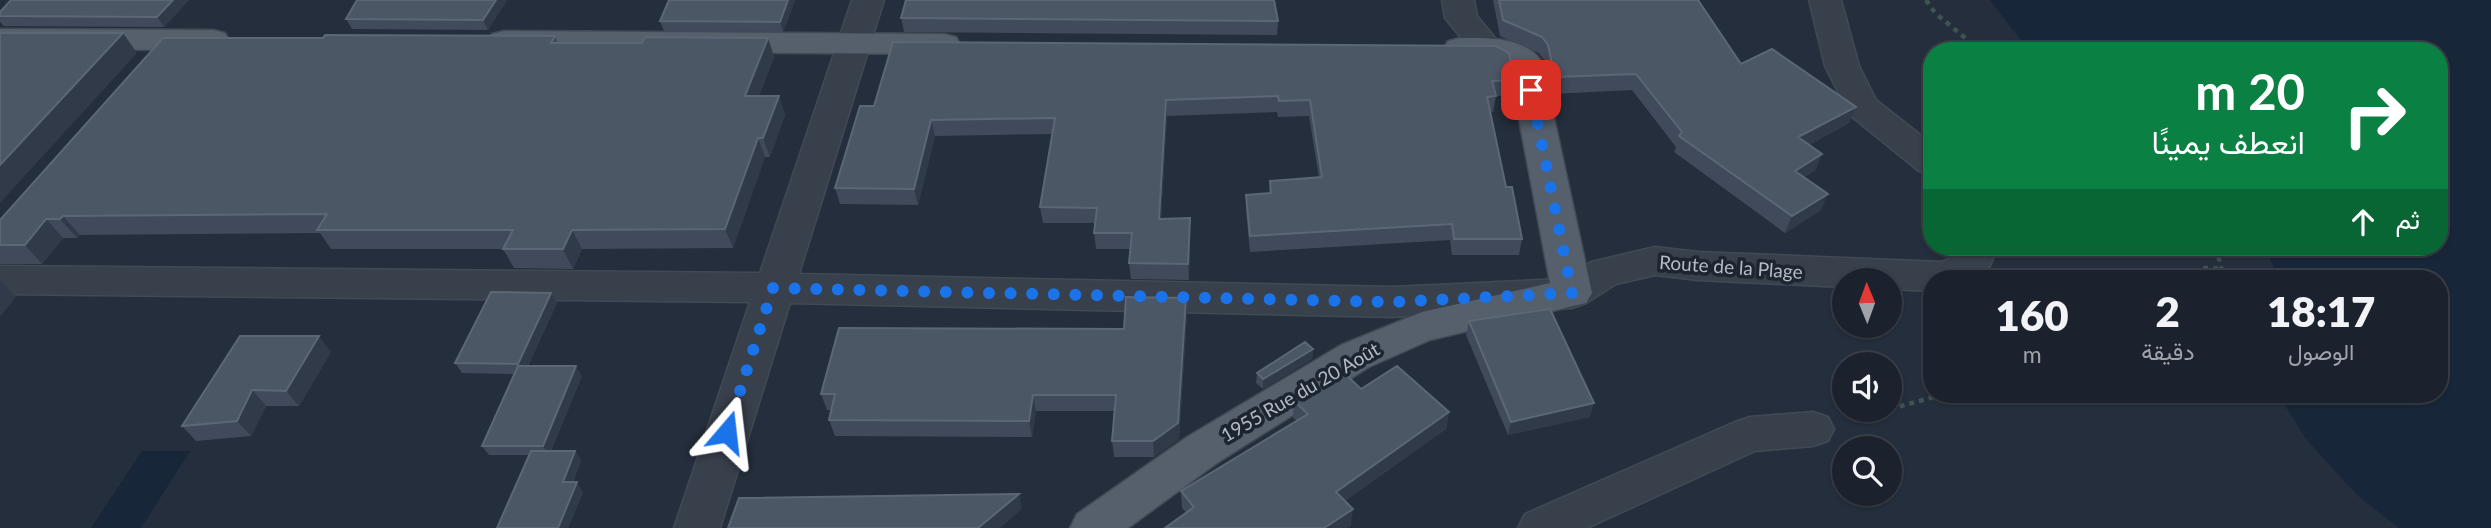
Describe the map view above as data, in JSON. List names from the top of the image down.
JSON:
{
  "streets": {
    "main road": ["1955 Rue du 20 Août"],
    "street": ["Route de la Plage"]
  },
  "crossings": [
    ["Route de la Plage", "1955 Rue du 20 Août"]
  ],
  "north": "top",
  "page": {
    "turn": ["20 m", "انعطف يمينًا"],
    "then": "ثم",
    "eta": [
      "18:17",
      "الوصول",
      "2",
      "دقيقة",
      "160",
      "m"
    ]
  }
}
